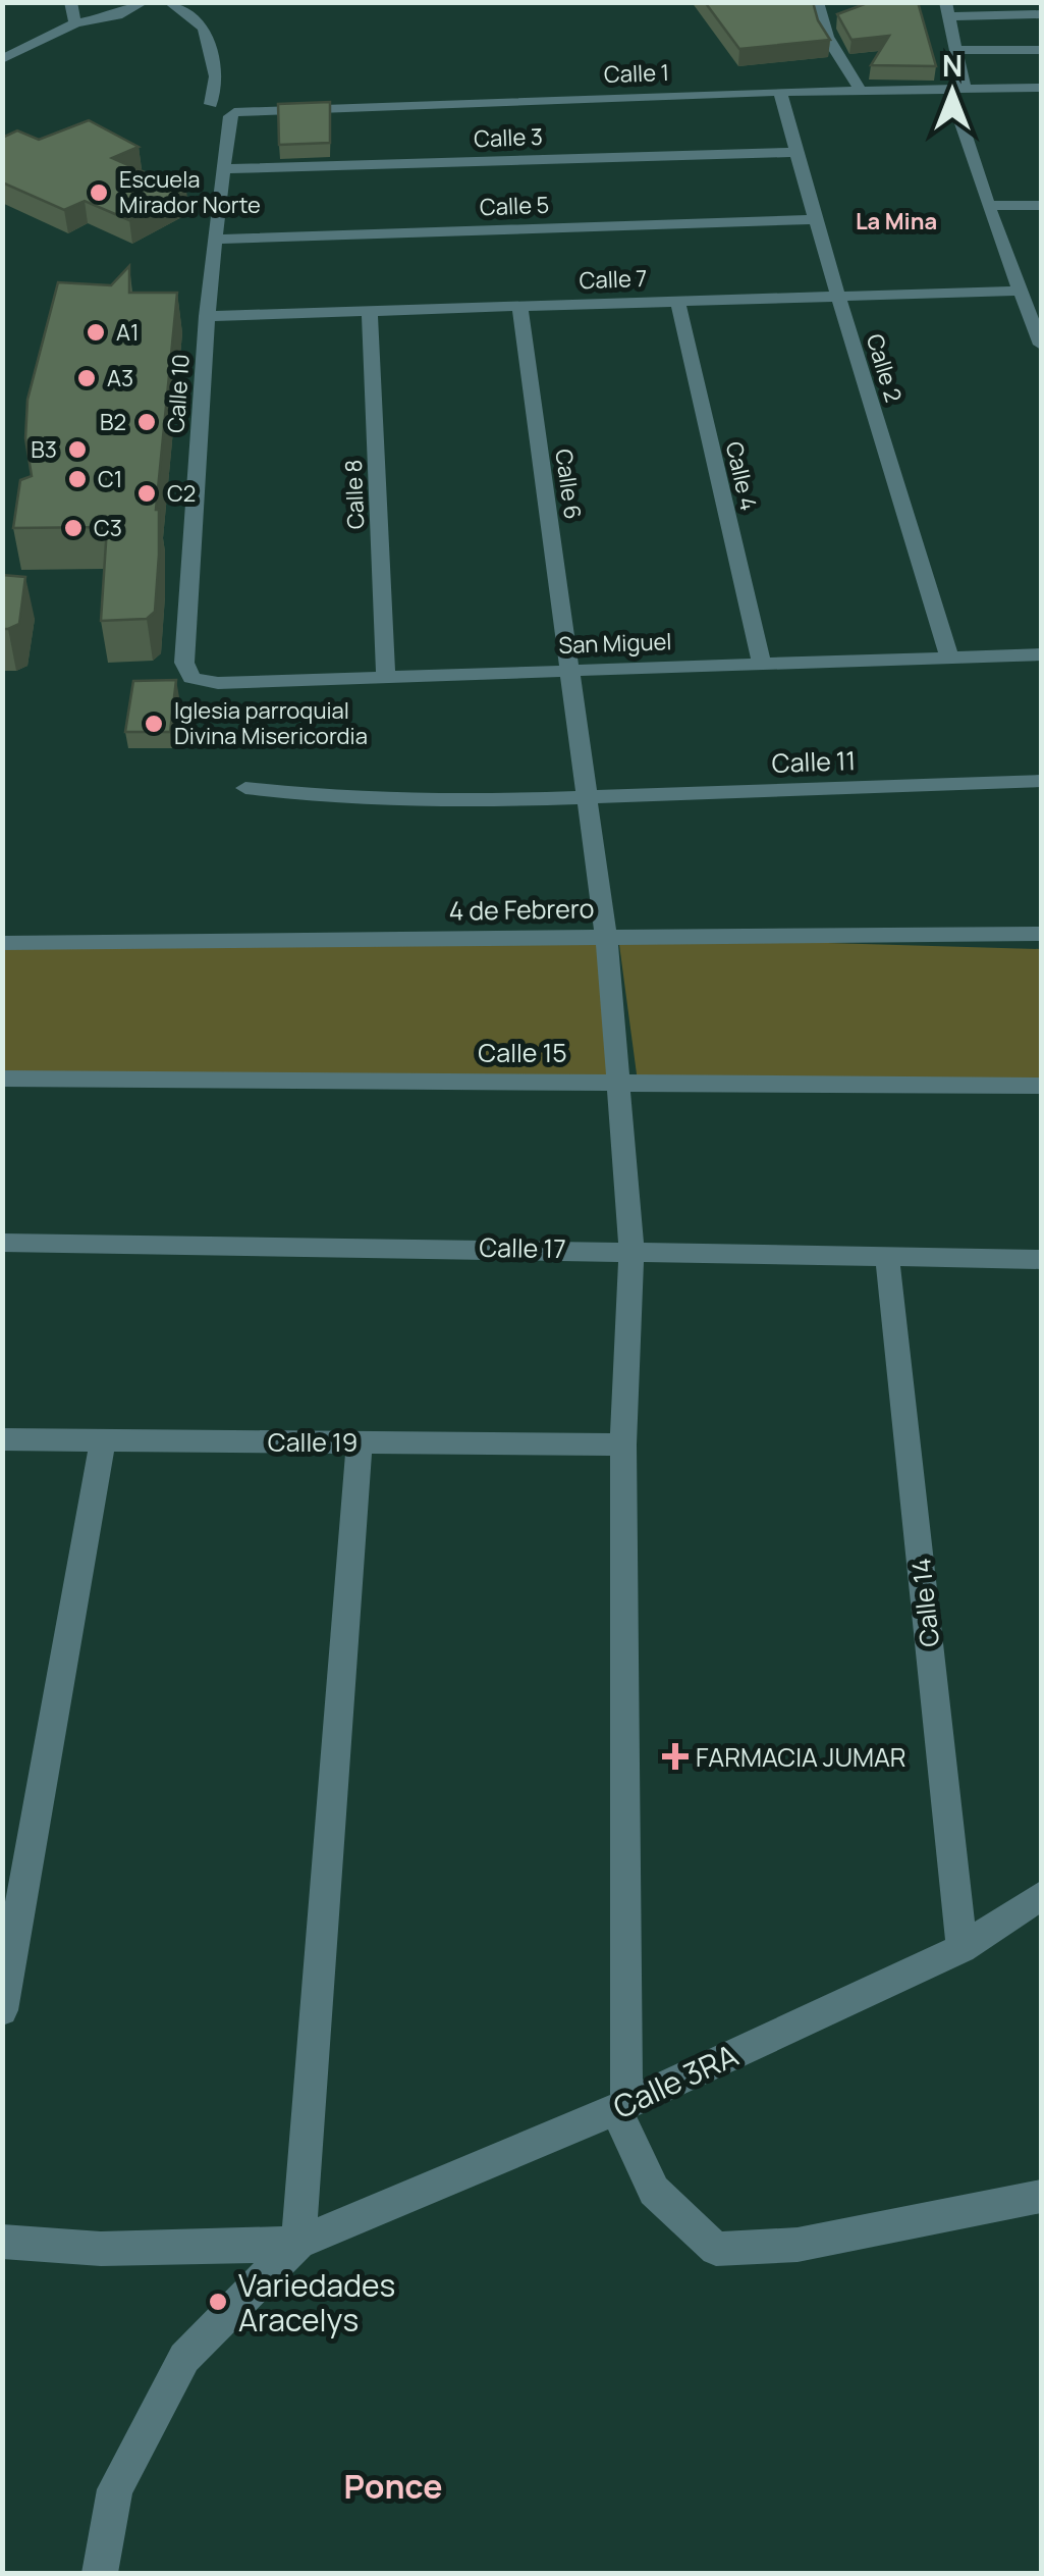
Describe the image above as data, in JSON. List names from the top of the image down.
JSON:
{
  "streets": {
    "street": [
      "Calle 1",
      "Calle 3",
      "Calle 5",
      "Calle 7",
      "Calle 2",
      "Calle 10",
      "Calle 4",
      "Calle 6",
      "Calle 8",
      "San Miguel",
      "Calle 11",
      "4 de Febrero",
      "Calle 15",
      "Calle 17",
      "Calle 19",
      "Calle 14",
      "Calle 3RA"
    ]
  },
  "crossings": [
    ["Calle 1", "Calle 2"],
    ["Calle 1", "Calle 10"],
    ["Calle 3", "Calle 2"],
    ["Calle 3", "Calle 10"],
    ["Calle 5", "Calle 2"],
    ["Calle 5", "Calle 10"],
    ["Calle 7", "Calle 2"],
    ["Calle 7", "Calle 10"],
    ["Calle 7", "Calle 4"],
    ["Calle 7", "Calle 6"],
    ["Calle 7", "Calle 8"],
    ["Calle 2", "San Miguel"],
    ["Calle 10", "San Miguel"],
    ["Calle 4", "San Miguel"],
    ["Calle 6", "San Miguel"],
    ["Calle 6", "Calle 11"],
    ["Calle 6", "4 de Febrero"],
    ["Calle 6", "Calle 15"],
    ["Calle 6", "Calle 17"],
    ["Calle 6", "Calle 19"],
    ["Calle 6", "Calle 3RA"],
    ["Calle 8", "San Miguel"],
    ["Calle 17", "Calle 14"],
    ["Calle 14", "Calle 3RA"]
  ],
  "districts": ["La Mina", "Ponce"],
  "places": {
    "other": [
      "Escuela Mirador Norte",
      "A1",
      "A3",
      "B2",
      "B3",
      "C1",
      "C2",
      "C3",
      "Iglesia parroquial Divina Misericordia",
      "Variedades Aracelys"
    ],
    "health": ["FARMACIA JUMAR"]
  },
  "north": "top"
}
